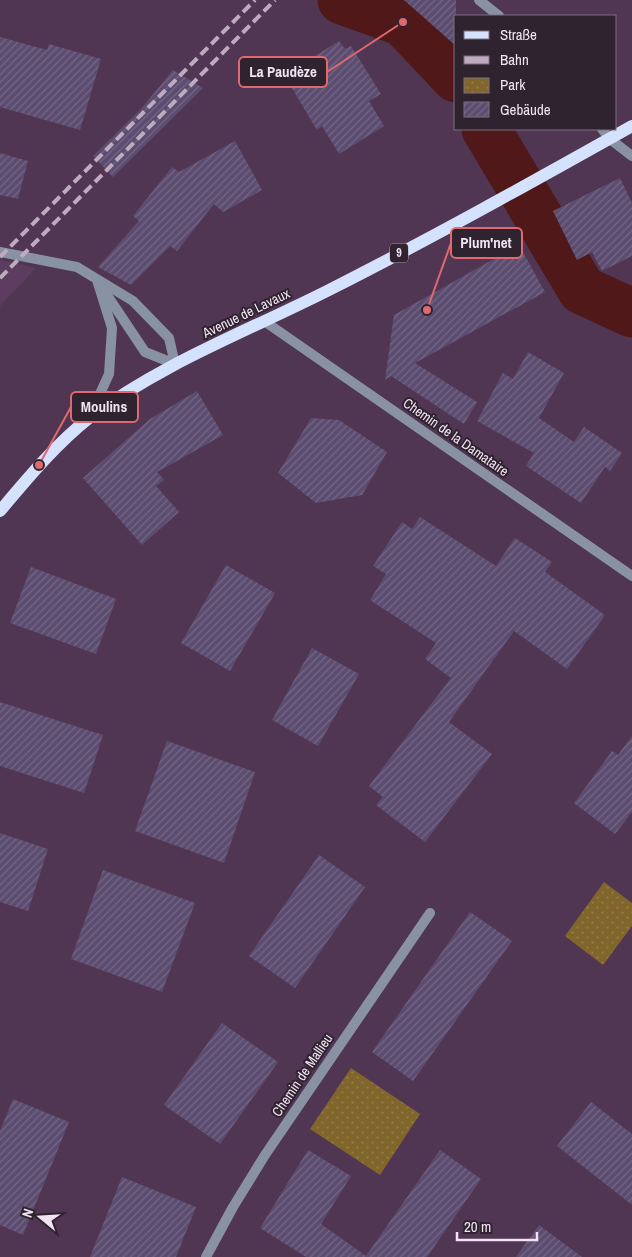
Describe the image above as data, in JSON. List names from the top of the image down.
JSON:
{
  "streets": {
    "main road": ["9", "Avenue de Lavaux"],
    "street": ["Chemin de la Damataire", "Chemin de Mallieu"]
  },
  "crossings": [
    ["9", "Avenue de Lavaux"],
    ["Avenue de Lavaux", "Chemin de la Damataire"]
  ],
  "places": ["La Paudèze", "Plum'net", "Moulins"],
  "legend": [
    "Straße",
    "Bahn",
    "Park",
    "Gebäude"
  ],
  "scale_bar": "20 m",
  "north": "left"
}
